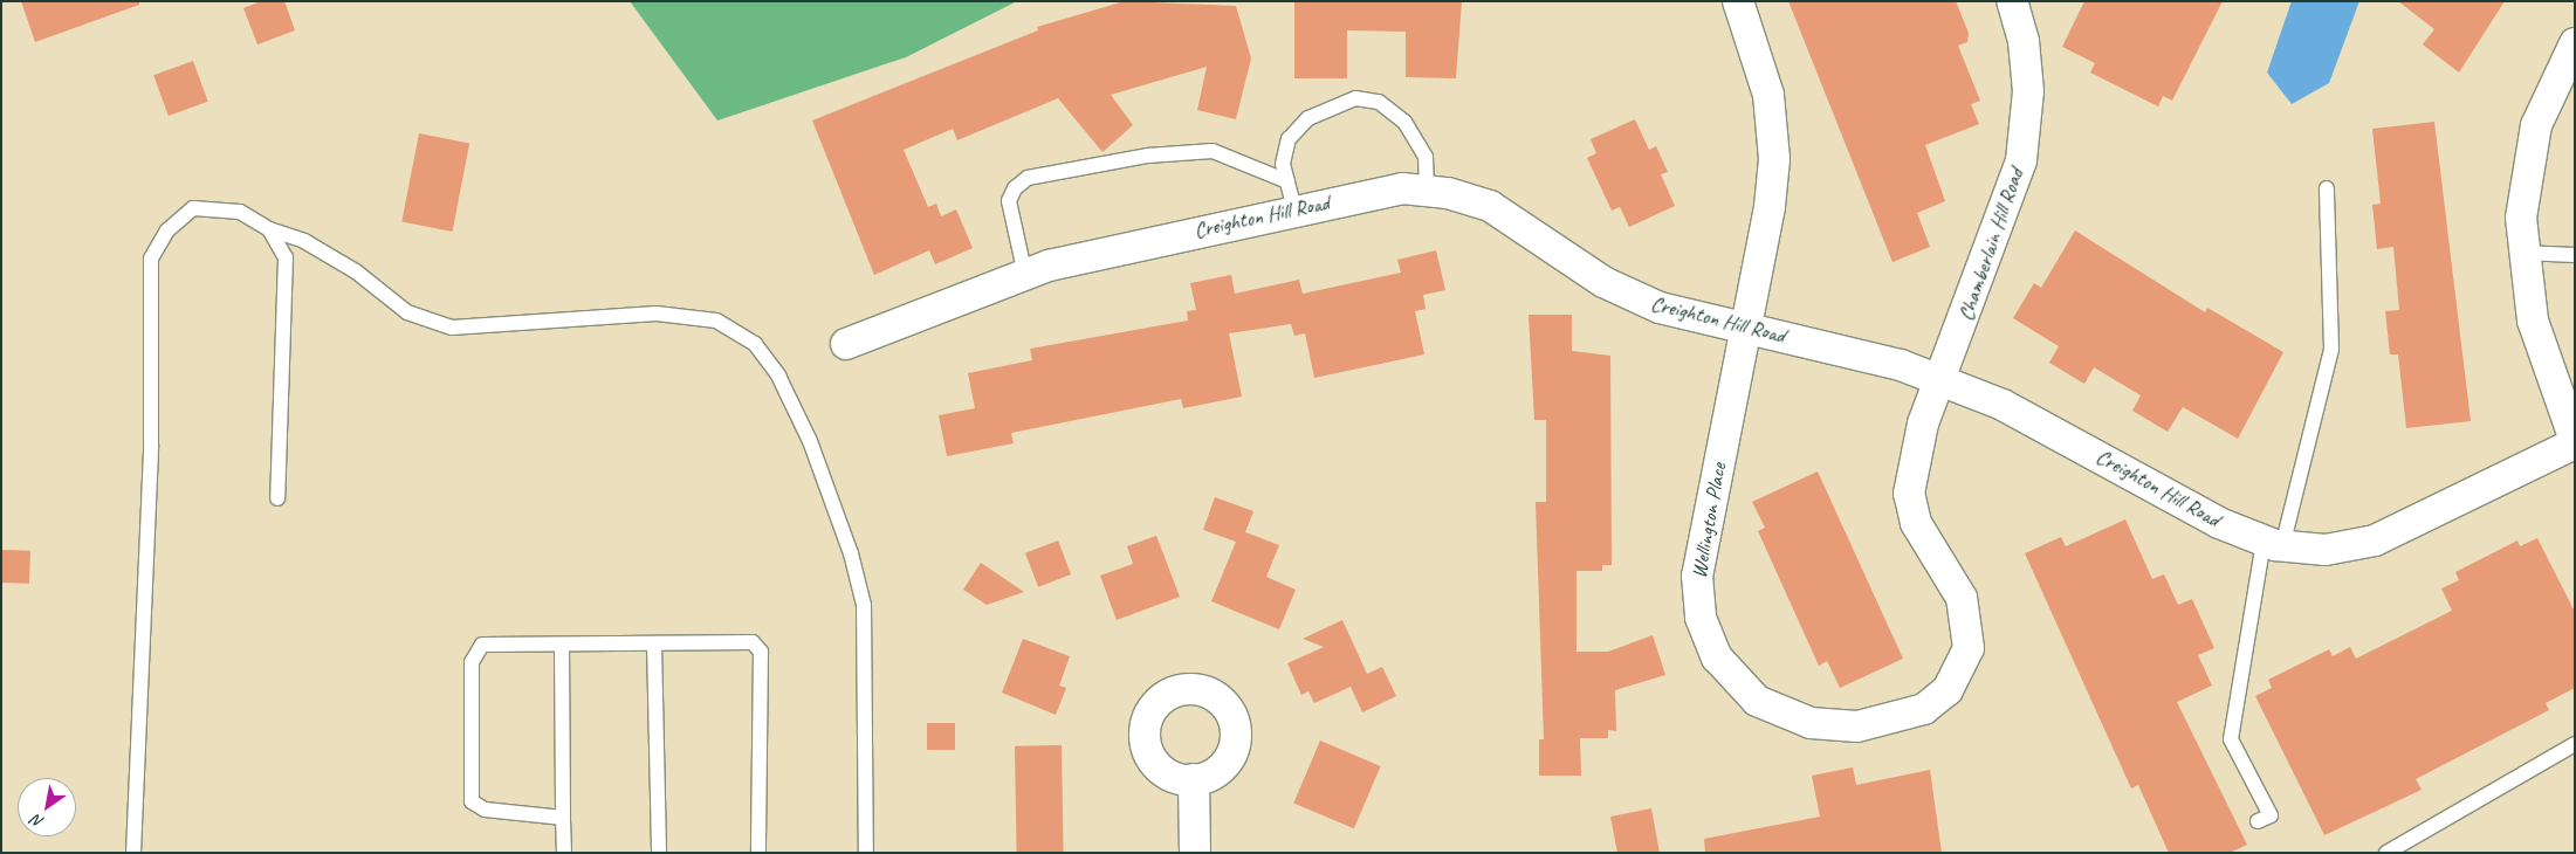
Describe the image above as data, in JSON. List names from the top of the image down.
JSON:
{
  "streets": {
    "street": ["Creighton Hill Road", "Chamberlain Hill Road", "Wellington Place"]
  },
  "crossings": [
    ["Creighton Hill Road", "Chamberlain Hill Road"],
    ["Creighton Hill Road", "Wellington Place"],
    ["Chamberlain Hill Road", "Wellington Place"]
  ],
  "north": "bottom left"
}
